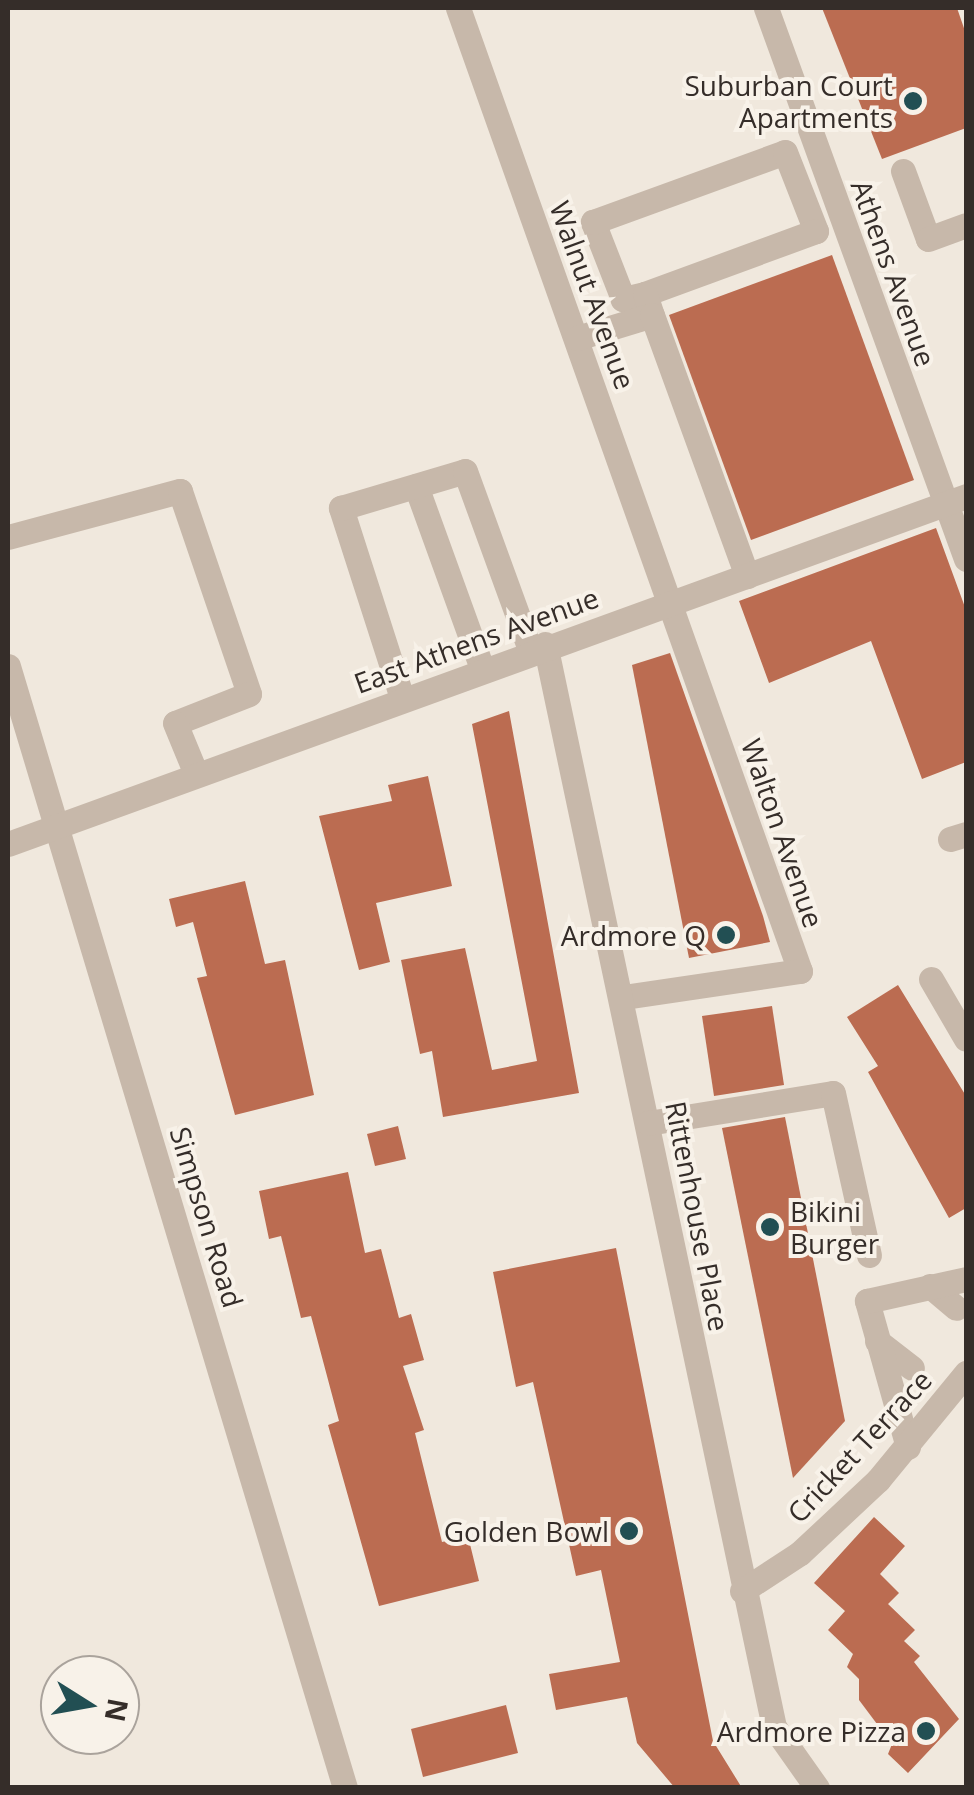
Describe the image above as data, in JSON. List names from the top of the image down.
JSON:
{
  "streets": {
    "street": [
      "Athens Avenue",
      "Walnut Avenue",
      "East Athens Avenue",
      "Walton Avenue",
      "Rittenhouse Place",
      "Simpson Road",
      "Cricket Terrace"
    ]
  },
  "crossings": [
    ["Athens Avenue", "East Athens Avenue"],
    ["Walnut Avenue", "East Athens Avenue"],
    ["Walnut Avenue", "Walton Avenue"],
    ["East Athens Avenue", "Walton Avenue"],
    ["East Athens Avenue", "Rittenhouse Place"],
    ["East Athens Avenue", "Simpson Road"],
    ["Walton Avenue", "Rittenhouse Place"],
    ["Rittenhouse Place", "Cricket Terrace"]
  ],
  "places": [
    "Suburban Court Apartments",
    "Ardmore Q",
    "Bikini Burger",
    "Golden Bowl",
    "Ardmore Pizza"
  ],
  "north": "right"
}
